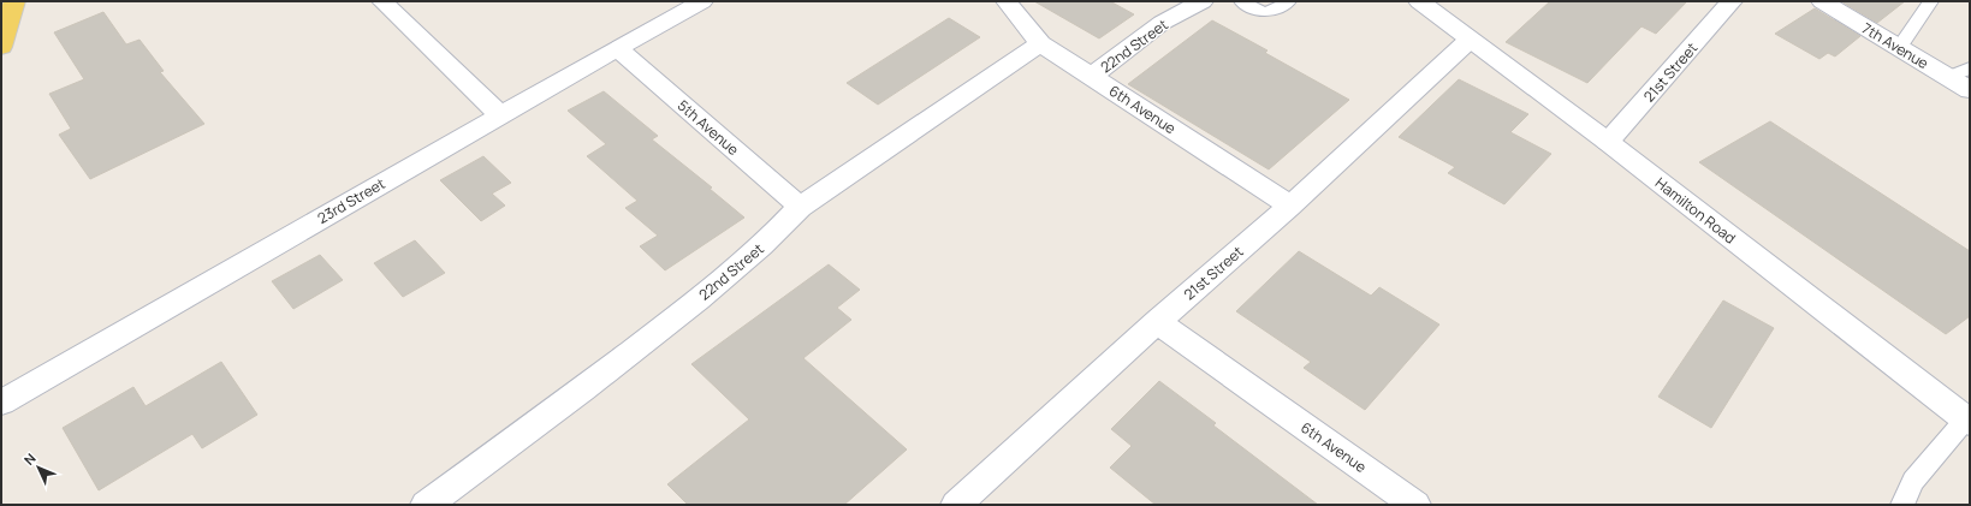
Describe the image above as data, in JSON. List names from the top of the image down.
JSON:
{
  "streets": {
    "street": [
      "22nd Street",
      "7th Avenue",
      "21st Street",
      "6th Avenue",
      "5th Avenue",
      "23rd Street",
      "Hamilton Road"
    ]
  },
  "crossings": [
    ["22nd Street", "6th Avenue"],
    ["22nd Street", "5th Avenue"],
    ["21st Street", "6th Avenue"],
    ["21st Street", "Hamilton Road"],
    ["5th Avenue", "23rd Street"]
  ],
  "north": "top left"
}
